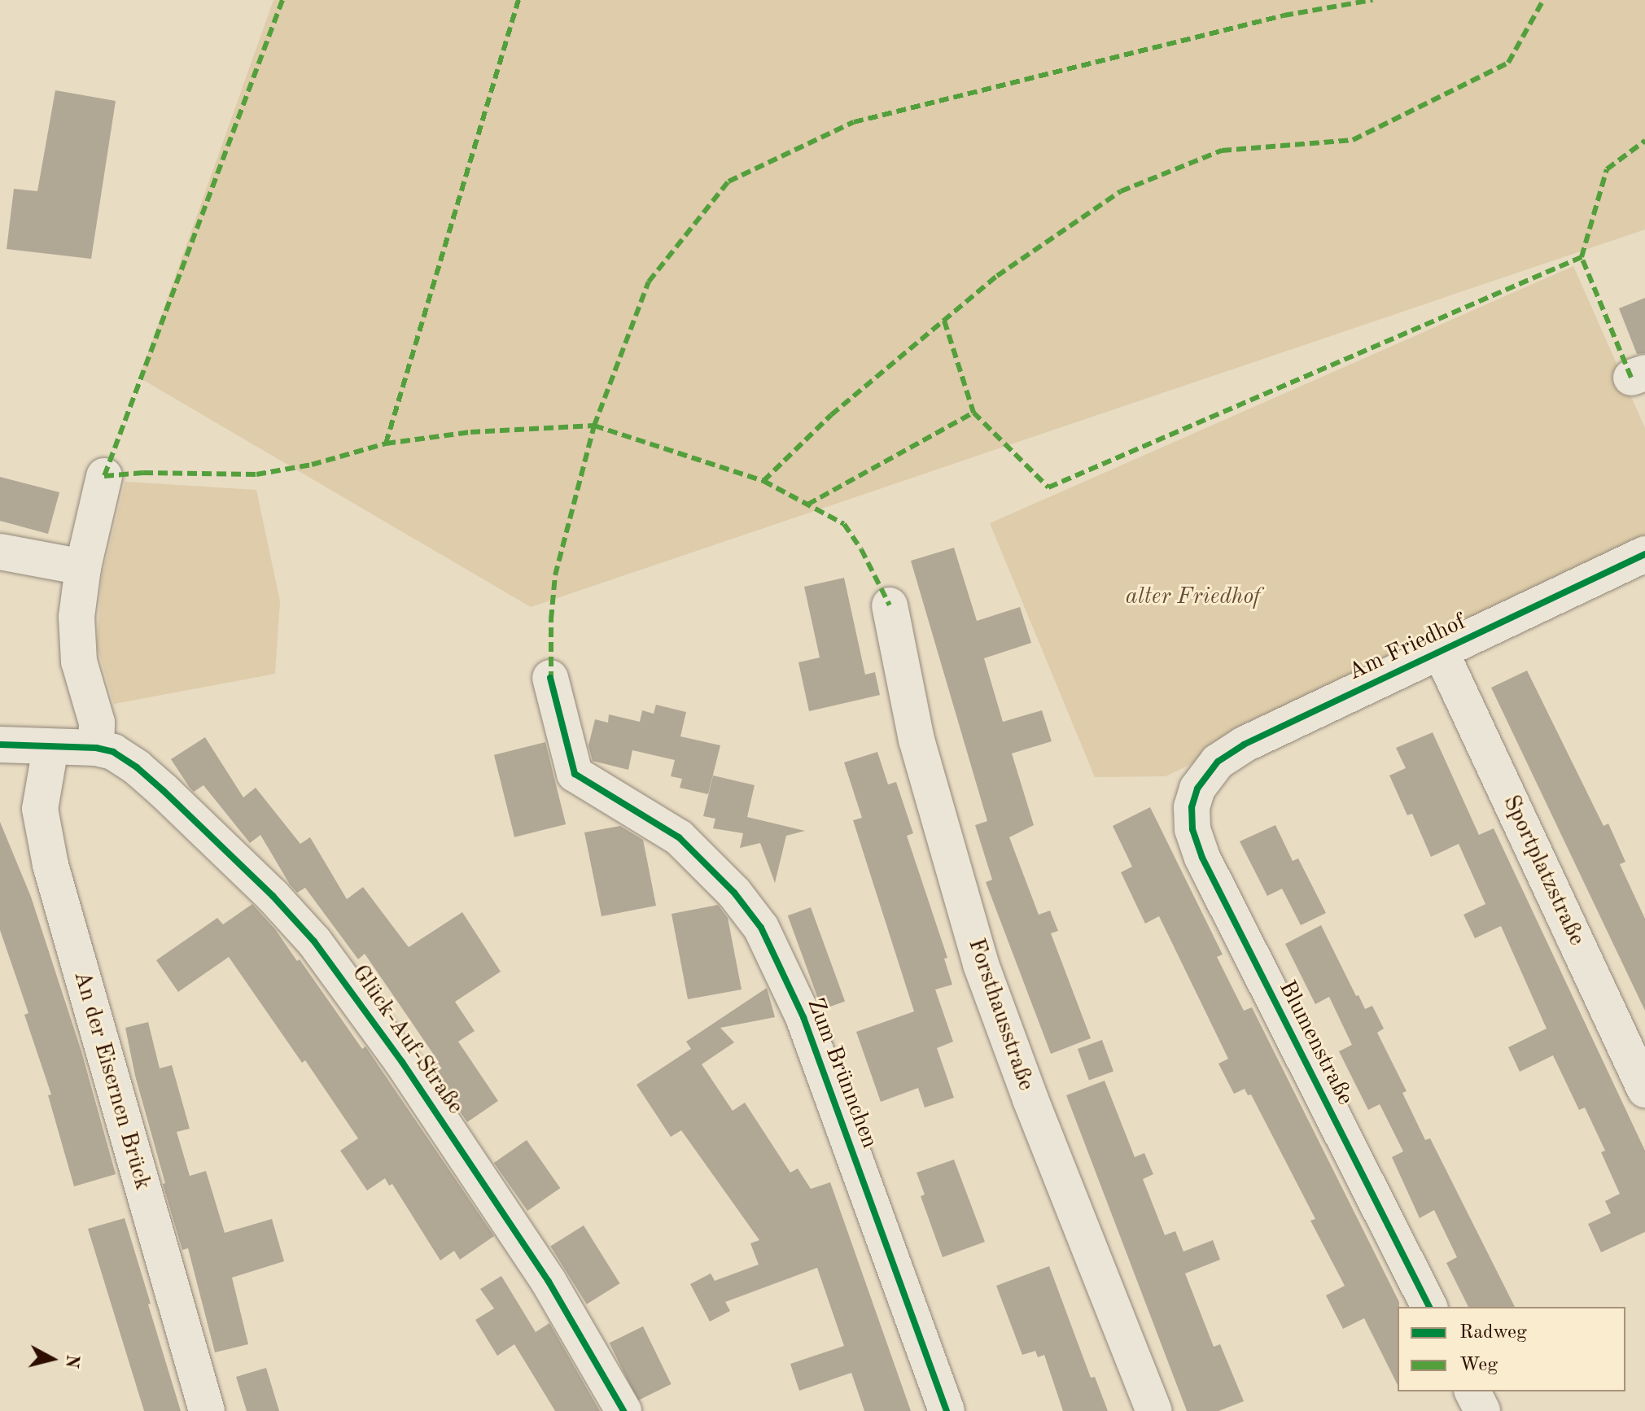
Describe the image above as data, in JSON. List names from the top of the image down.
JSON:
{
  "streets": {
    "street": [
      "Am Friedhof",
      "Sportplatzstraße",
      "Forsthausstraße",
      "Glück-Auf-Straße",
      "Blumenstraße",
      "Zum Brünnchen",
      "An der Eisernen Brück"
    ]
  },
  "crossings": [
    ["Am Friedhof", "Sportplatzstraße"],
    ["Am Friedhof", "Blumenstraße"]
  ],
  "parks": ["alter Friedhof"],
  "legend": ["Radweg", "Weg"],
  "north": "right"
}
